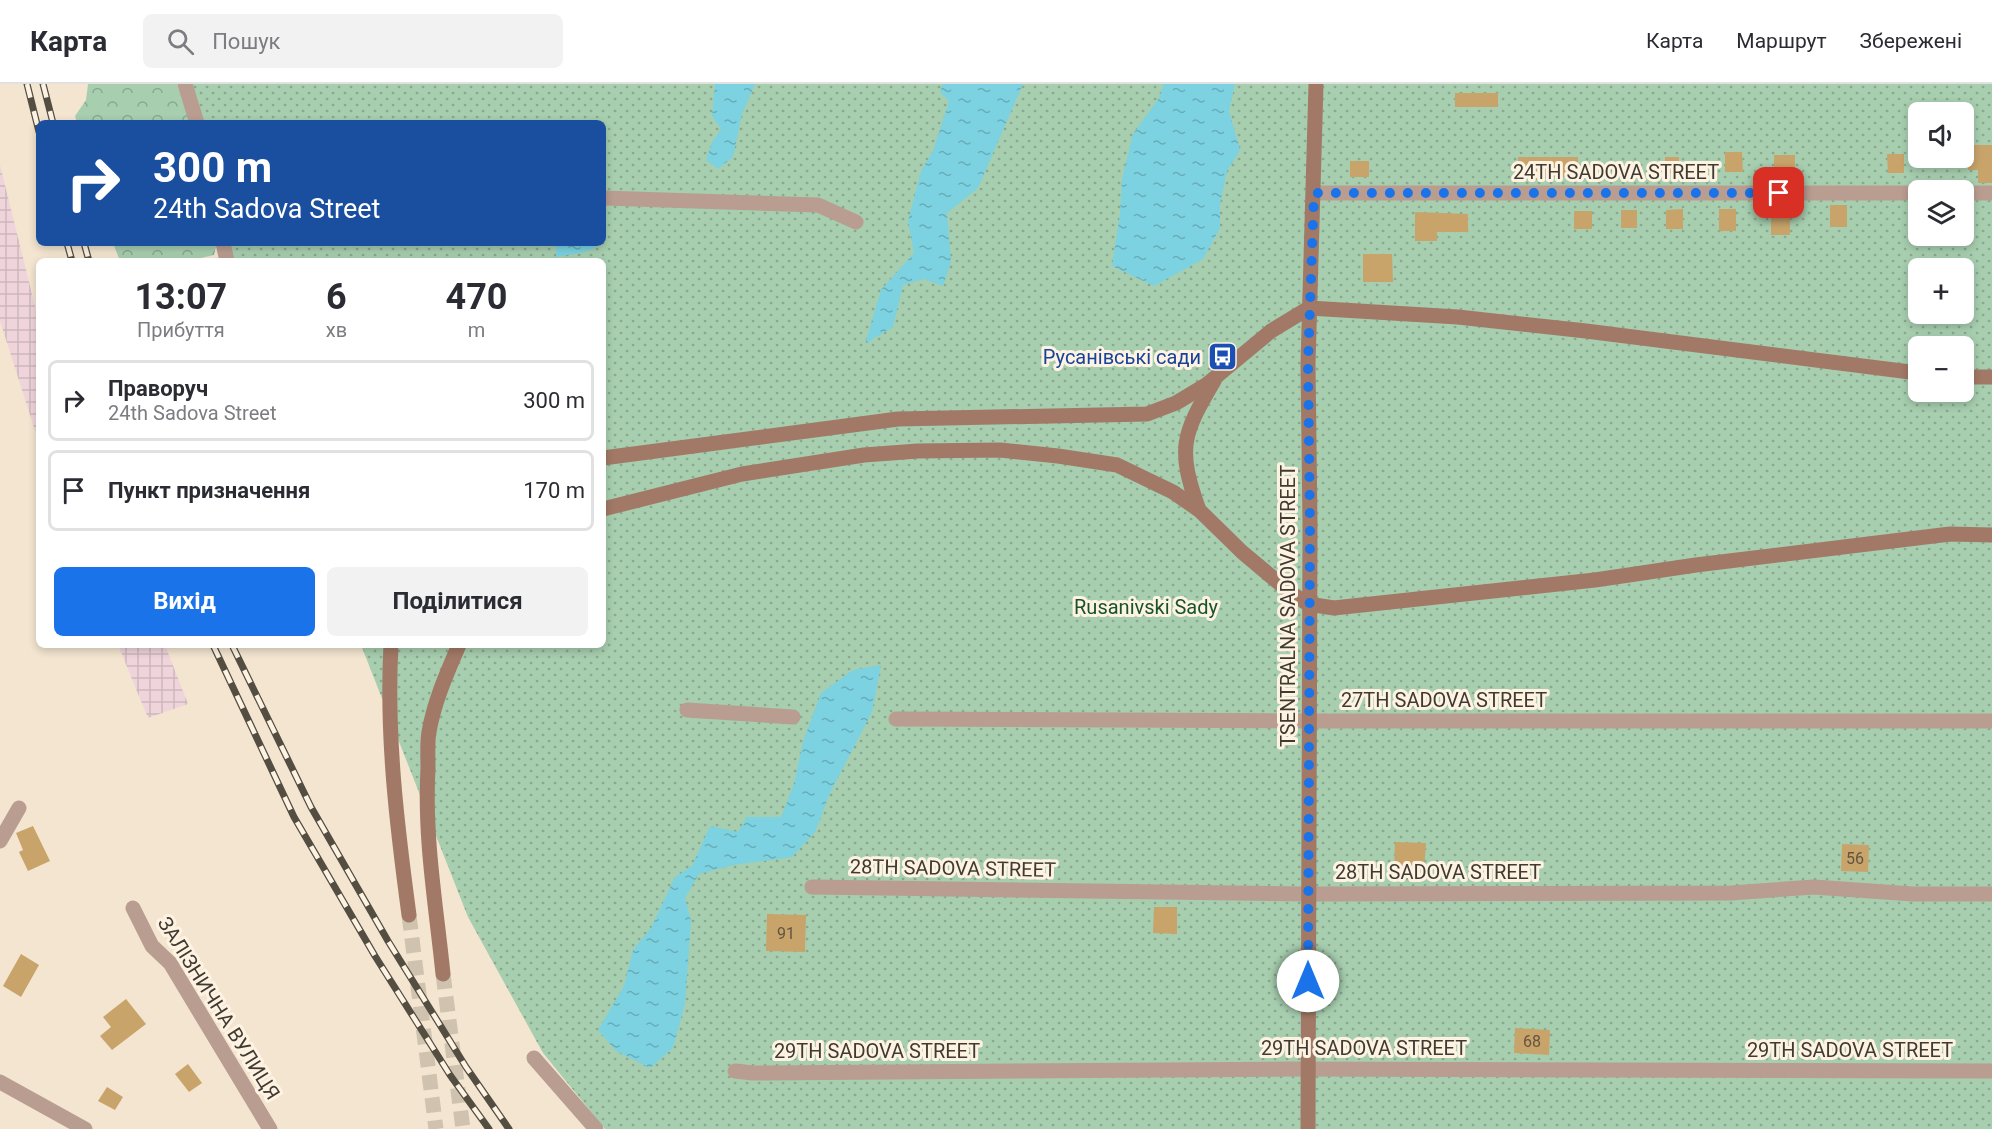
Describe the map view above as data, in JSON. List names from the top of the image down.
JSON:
{
  "streets": {
    "main road": ["TSENTRALNA SADOVA STREET"],
    "street": [
      "24TH SADOVA STREET",
      "27TH SADOVA STREET",
      "28TH SADOVA STREET",
      "ЗАЛІЗНИЧНА ВУЛИЦЯ",
      "29TH SADOVA STREET"
    ]
  },
  "crossings": [
    ["24TH SADOVA STREET", "TSENTRALNA SADOVA STREET"],
    ["TSENTRALNA SADOVA STREET", "27TH SADOVA STREET"],
    ["TSENTRALNA SADOVA STREET", "28TH SADOVA STREET"],
    ["TSENTRALNA SADOVA STREET", "29TH SADOVA STREET"]
  ],
  "parks": ["Rusanivski Sady"],
  "places": {
    "bus stop": ["Русанівські сади"]
  },
  "house_numbers": ["56", "91", "68"],
  "page": {
    "header": "Карта",
    "search": "Пошук",
    "nav": ["Карта", "Маршрут", "Збережені"],
    "map_buttons": ["+", "−"],
    "turn": ["300 m", "24th Sadova Street"],
    "eta": [
      "13:07",
      "Прибуття",
      "6",
      "хв",
      "470",
      "m"
    ],
    "list": [
      {
        "name": "Праворуч",
        "note": "24th Sadova Street",
        "value": "300 m"
      },
      {
        "name": "Пункт призначення",
        "value": "170 m"
      }
    ],
    "buttons": ["Вихід", "Поділитися"]
  }
}
